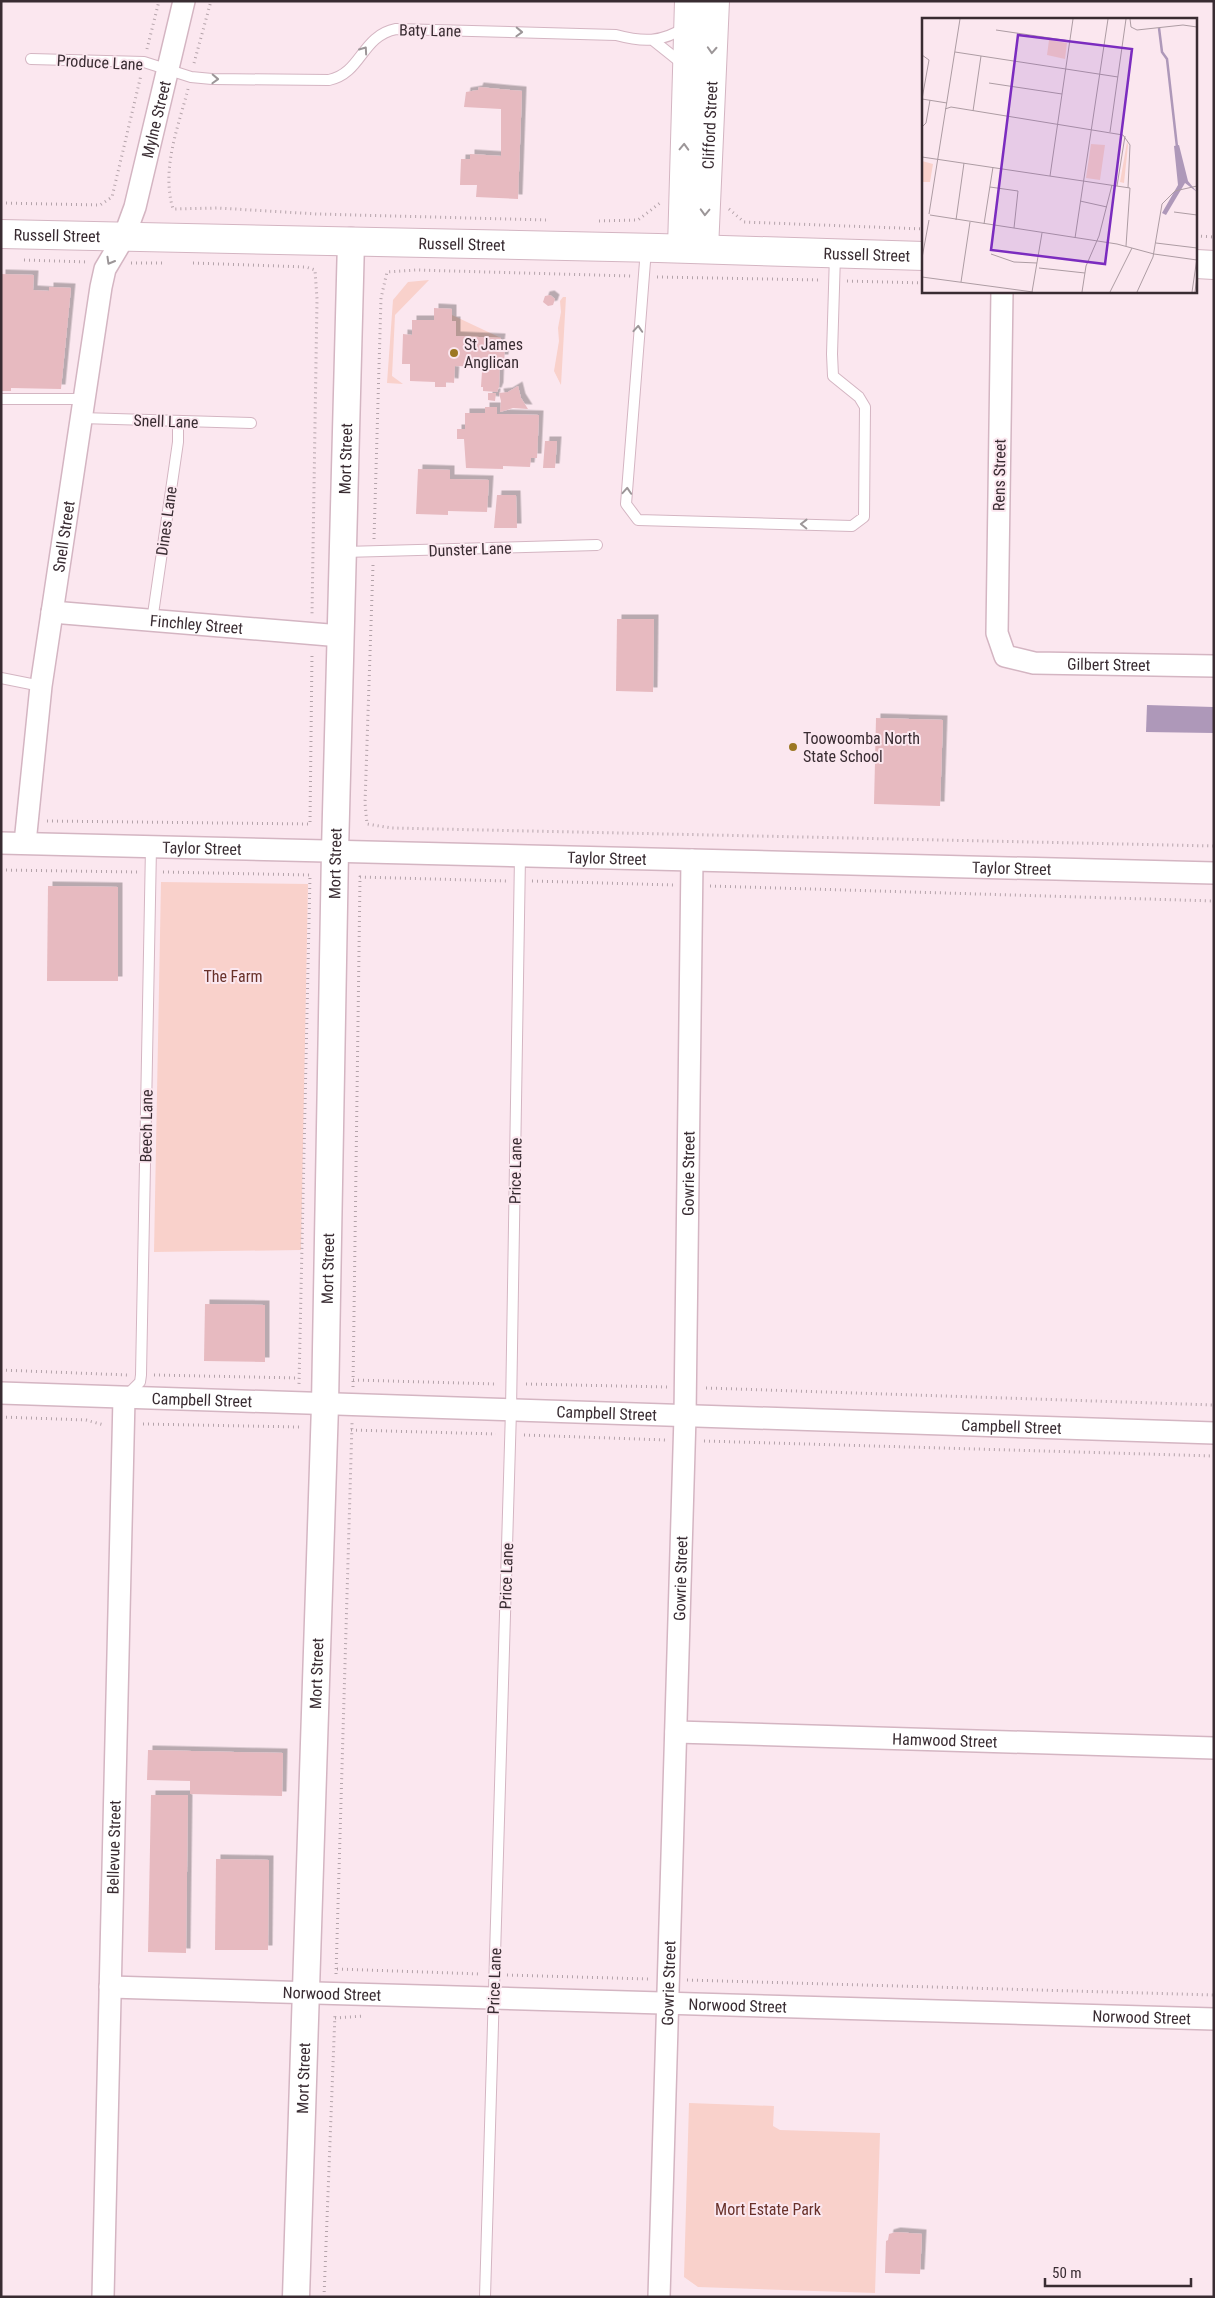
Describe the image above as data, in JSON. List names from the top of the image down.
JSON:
{
  "streets": {
    "main road": ["Clifford Street", "Russell Street"],
    "street": [
      "Mylne Street",
      "Mort Street",
      "Rens Street",
      "Snell Street",
      "Finchley Street",
      "Gilbert Street",
      "Taylor Street",
      "Gowrie Street",
      "Campbell Street",
      "Hamwood Street",
      "Bellevue Street",
      "Norwood Street"
    ],
    "lane": [
      "Baty Lane",
      "Produce Lane",
      "Snell Lane",
      "Dines Lane",
      "Dunster Lane",
      "Beech Lane",
      "Price Lane"
    ]
  },
  "crossings": [
    ["Baty Lane", "Produce Lane"],
    ["Baty Lane", "Mylne Street"],
    ["Baty Lane", "Clifford Street"],
    ["Produce Lane", "Mylne Street"],
    ["Mylne Street", "Russell Street"],
    ["Mylne Street", "Snell Street"],
    ["Clifford Street", "Russell Street"],
    ["Russell Street", "Mort Street"],
    ["Russell Street", "Snell Street"],
    ["Snell Lane", "Dines Lane"],
    ["Snell Lane", "Snell Street"],
    ["Mort Street", "Dunster Lane"],
    ["Mort Street", "Finchley Street"],
    ["Mort Street", "Taylor Street"],
    ["Mort Street", "Campbell Street"],
    ["Mort Street", "Norwood Street"],
    ["Rens Street", "Gilbert Street"],
    ["Dines Lane", "Finchley Street"],
    ["Snell Street", "Finchley Street"],
    ["Snell Street", "Taylor Street"],
    ["Taylor Street", "Beech Lane"],
    ["Taylor Street", "Price Lane"],
    ["Taylor Street", "Gowrie Street"],
    ["Beech Lane", "Campbell Street"],
    ["Beech Lane", "Bellevue Street"],
    ["Price Lane", "Campbell Street"],
    ["Price Lane", "Norwood Street"],
    ["Gowrie Street", "Campbell Street"],
    ["Gowrie Street", "Hamwood Street"],
    ["Gowrie Street", "Norwood Street"],
    ["Campbell Street", "Bellevue Street"],
    ["Bellevue Street", "Norwood Street"]
  ],
  "one_way": ["Baty Lane"],
  "parks": ["The Farm", "Mort Estate Park"],
  "places": ["St James Anglican", "Toowoomba North State School"],
  "scale_bar": "50 m"
}
